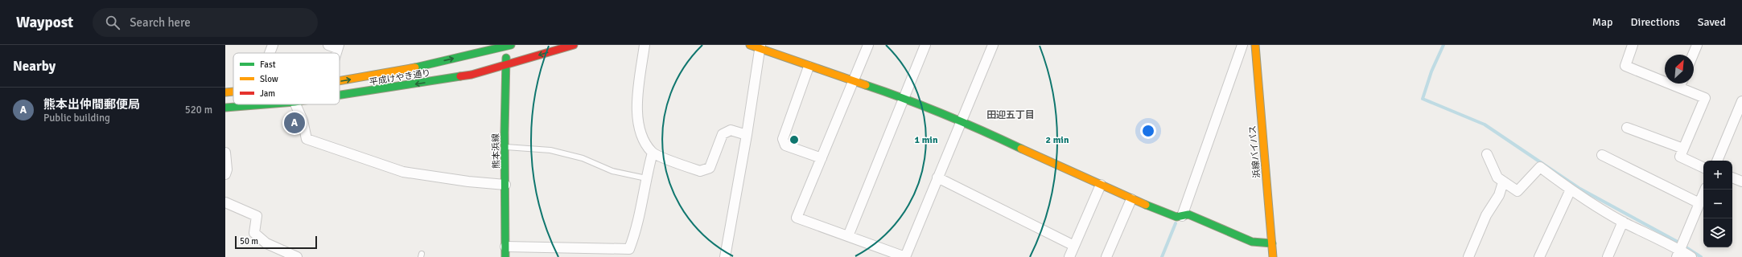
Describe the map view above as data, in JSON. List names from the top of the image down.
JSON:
{
  "streets": {
    "main road": ["平成けやき通り", "熊本浜線", "浜線バイパス"]
  },
  "crossings": [
    ["平成けやき通り", "熊本浜線"]
  ],
  "districts": ["田迎五丁目"],
  "legend": ["Fast", "Slow", "Jam"],
  "scale_bar": "50 m",
  "north": "top right",
  "page": {
    "header": "Waypost",
    "search": "Search here",
    "nav": ["Map", "Directions", "Saved"],
    "heading": "Nearby",
    "list": [
      {
        "mark": "A",
        "name": "熊本出仲間郵便局",
        "note": "Public building",
        "value": "520 m"
      }
    ],
    "pins": "A",
    "map_buttons": ["+", "−"],
    "scale": "50 m"
  },
  "rings": ["1 min", "2 min"]
}
